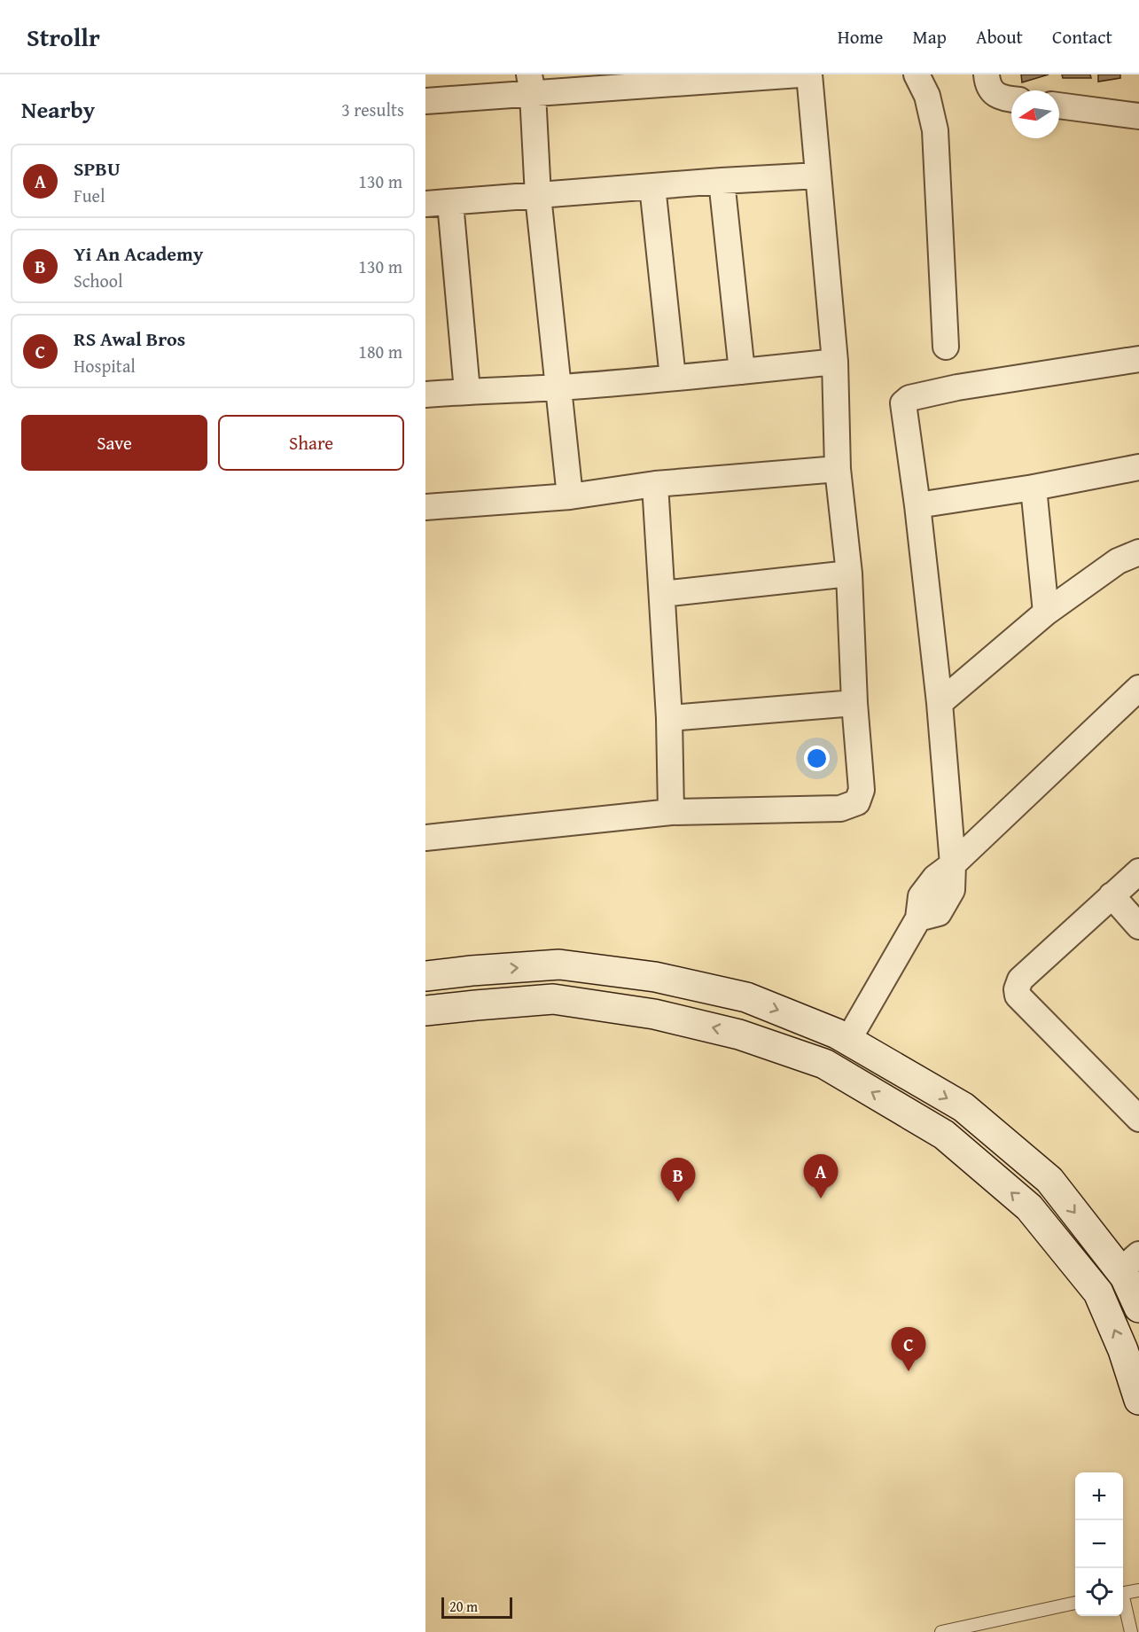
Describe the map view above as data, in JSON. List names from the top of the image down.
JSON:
{
  "scale_bar": "20 m",
  "north": "left",
  "page": {
    "header": "Strollr",
    "nav": [
      "Home",
      "Map",
      "About",
      "Contact"
    ],
    "heading": ["Nearby", "3 results"],
    "list": [
      {
        "mark": "A",
        "name": "SPBU",
        "note": "Fuel",
        "value": "130 m"
      },
      {
        "mark": "B",
        "name": "Yi An Academy",
        "note": "School",
        "value": "130 m"
      },
      {
        "mark": "C",
        "name": "RS Awal Bros",
        "note": "Hospital",
        "value": "180 m"
      }
    ],
    "buttons": ["Save", "Share"],
    "pins": ["A", "B", "C"],
    "map_buttons": ["+", "−"],
    "scale": "20 m"
  }
}
